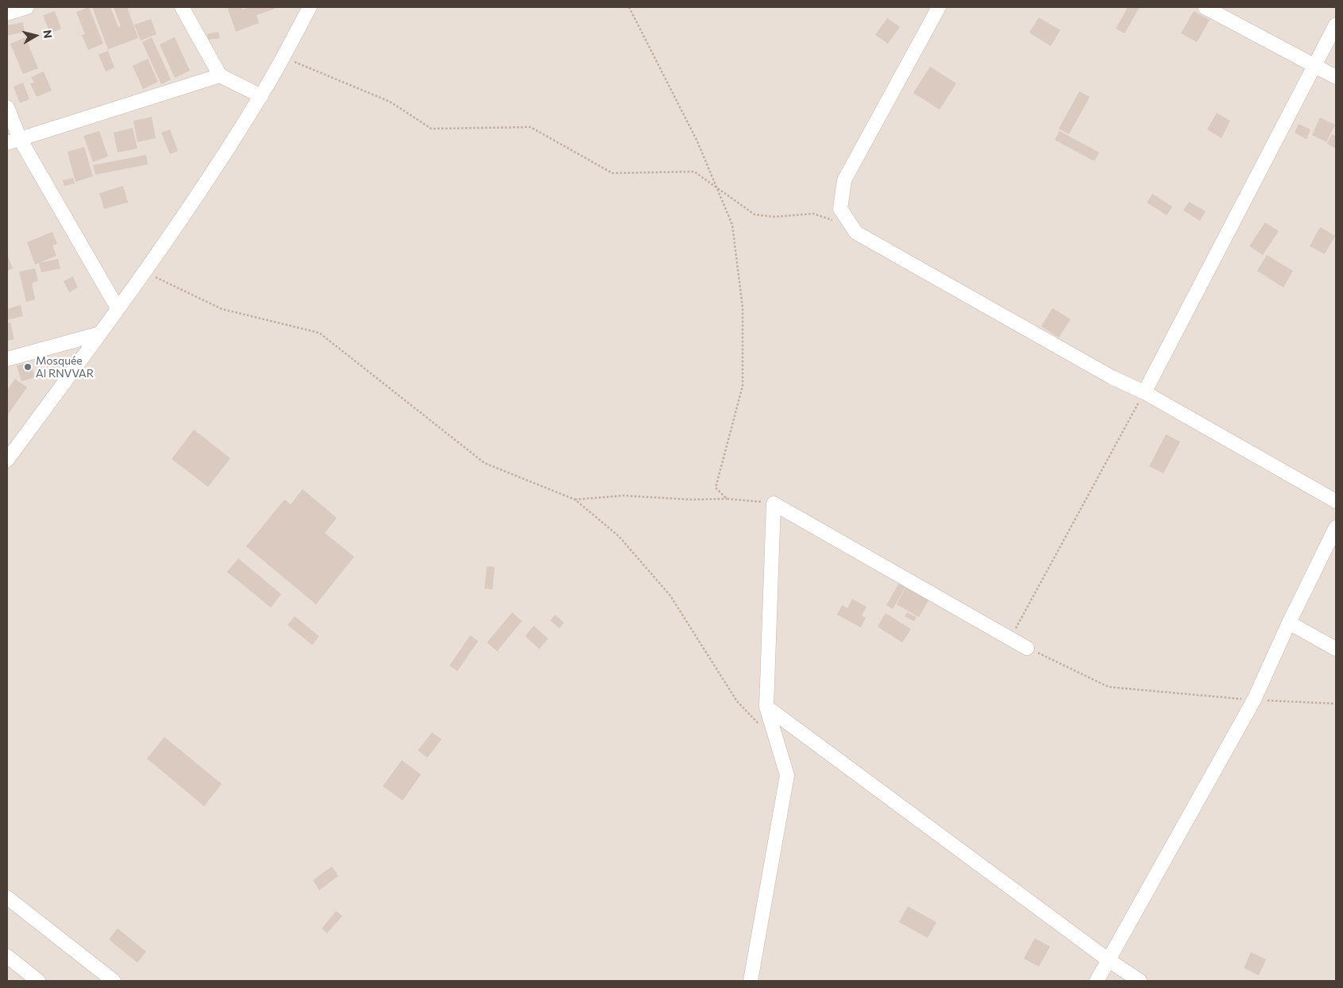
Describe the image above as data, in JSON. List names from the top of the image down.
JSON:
{
  "places": ["Mosquée Al RNVVAR"],
  "north": "right"
}
